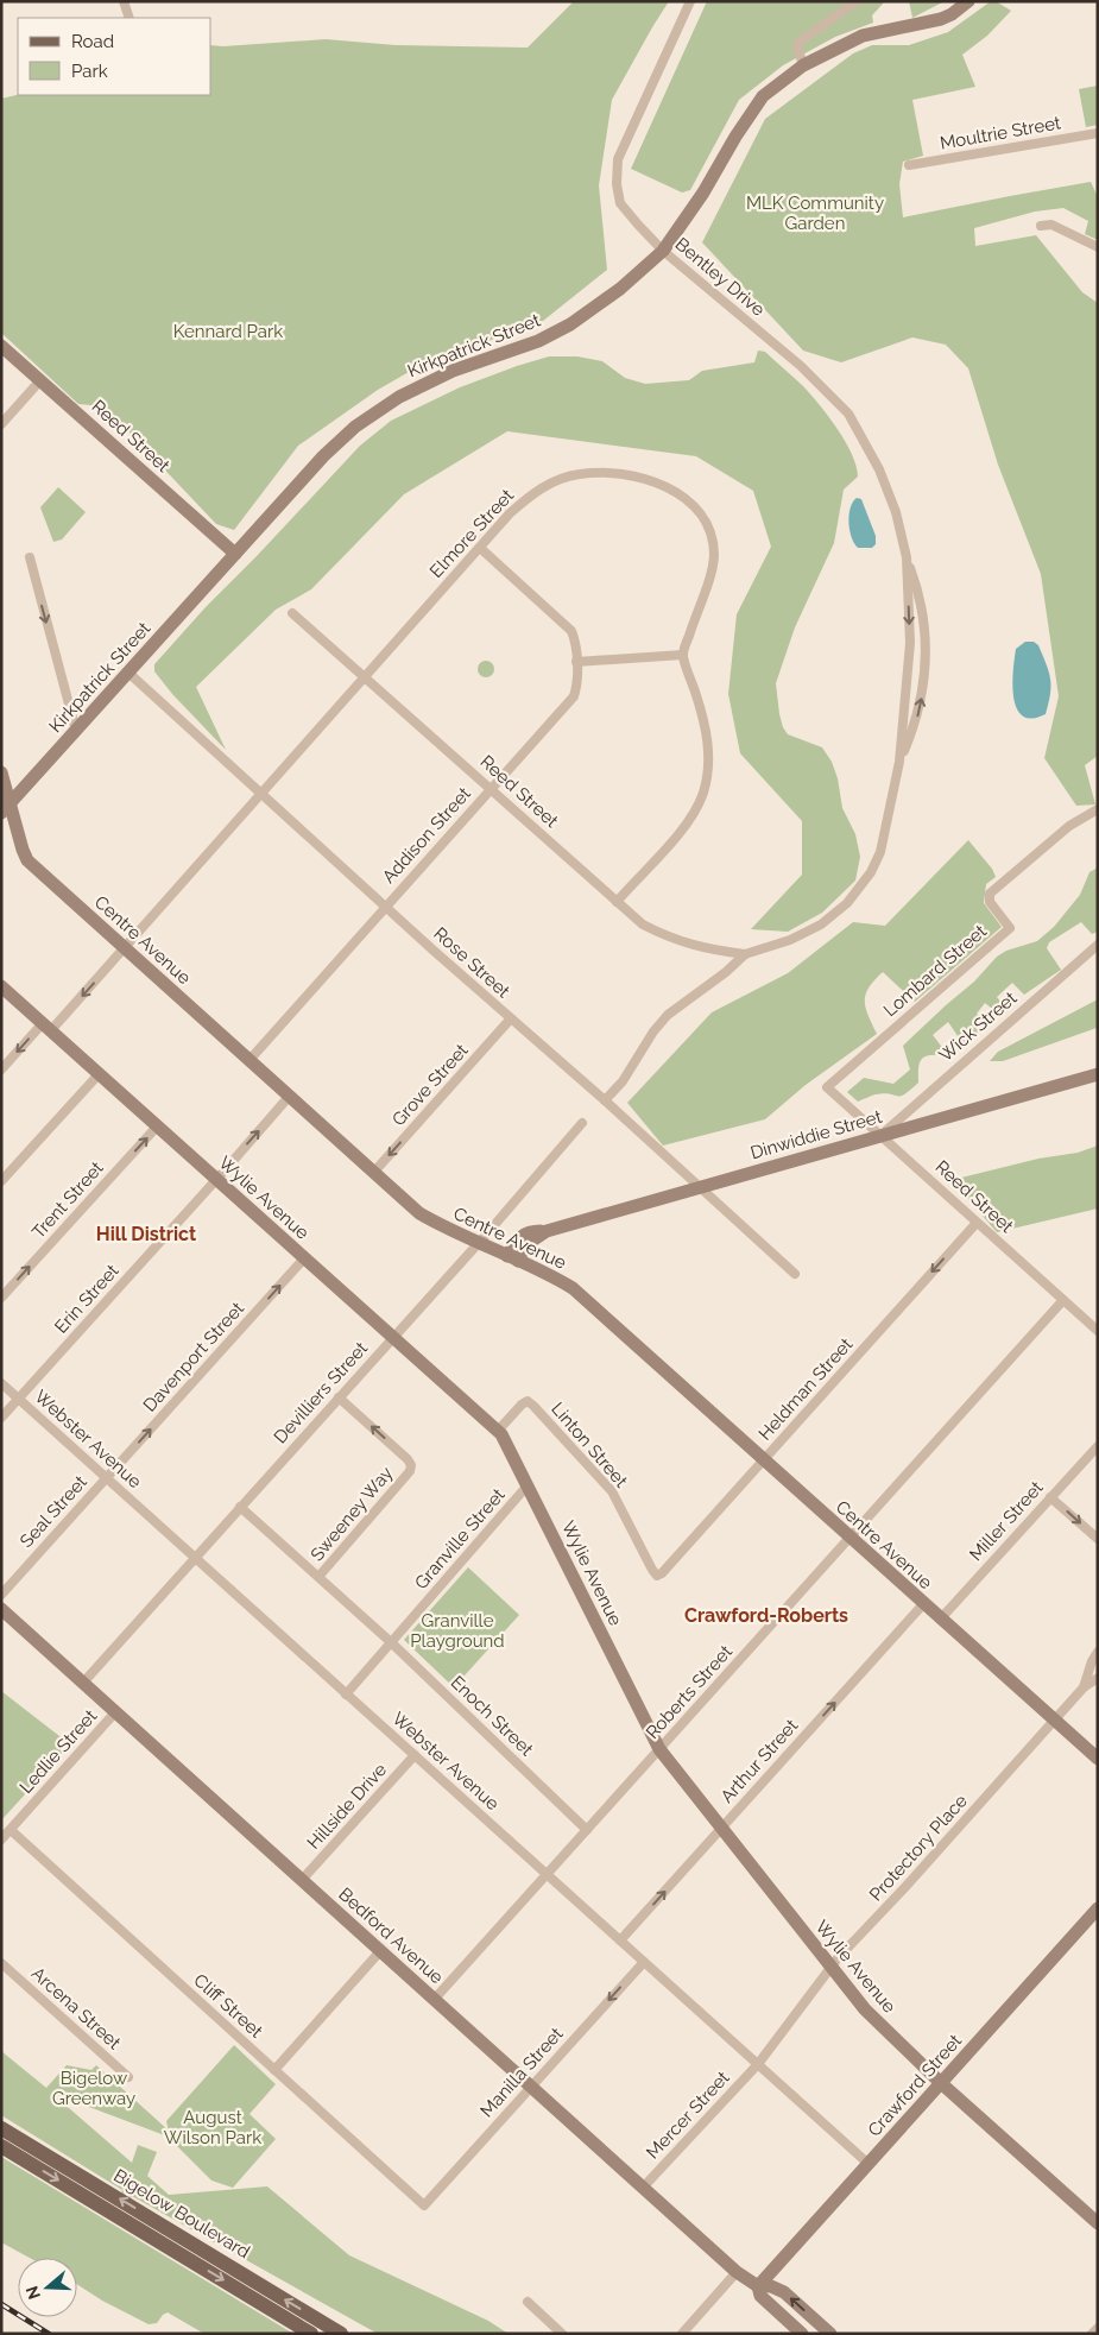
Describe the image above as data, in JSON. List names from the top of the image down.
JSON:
{
  "streets": {
    "main road": ["Bigelow Boulevard"],
    "street": [
      "Moultrie Street",
      "Bentley Drive",
      "Kirkpatrick Street",
      "Reed Street",
      "Elmore Street",
      "Addison Street",
      "Centre Avenue",
      "Rose Street",
      "Lombard Street",
      "Wick Street",
      "Grove Street",
      "Dinwiddie Street",
      "Wylie Avenue",
      "Trent Street",
      "Erin Street",
      "Davenport Street",
      "Heldman Street",
      "Devilliers Street",
      "Webster Avenue",
      "Linton Street",
      "Seal Street",
      "Sweeney Way",
      "Miller Street",
      "Granville Street",
      "Roberts Street",
      "Enoch Street",
      "Ledlie Street",
      "Arthur Street",
      "Hillside Drive",
      "Protectory Place",
      "Bedford Avenue",
      "Cliff Street",
      "Arcena Street",
      "Manilla Street",
      "Crawford Street",
      "Mercer Street"
    ]
  },
  "crossings": [
    ["Bentley Drive", "Kirkpatrick Street"],
    ["Bentley Drive", "Reed Street"],
    ["Kirkpatrick Street", "Reed Street"],
    ["Kirkpatrick Street", "Centre Avenue"],
    ["Kirkpatrick Street", "Rose Street"],
    ["Reed Street", "Elmore Street"],
    ["Reed Street", "Addison Street"],
    ["Reed Street", "Lombard Street"],
    ["Reed Street", "Wick Street"],
    ["Reed Street", "Dinwiddie Street"],
    ["Reed Street", "Heldman Street"],
    ["Reed Street", "Roberts Street"],
    ["Elmore Street", "Addison Street"],
    ["Elmore Street", "Centre Avenue"],
    ["Elmore Street", "Rose Street"],
    ["Elmore Street", "Wylie Avenue"],
    ["Addison Street", "Centre Avenue"],
    ["Addison Street", "Rose Street"],
    ["Centre Avenue", "Grove Street"],
    ["Centre Avenue", "Dinwiddie Street"],
    ["Centre Avenue", "Erin Street"],
    ["Centre Avenue", "Heldman Street"],
    ["Centre Avenue", "Devilliers Street"],
    ["Centre Avenue", "Miller Street"],
    ["Centre Avenue", "Roberts Street"],
    ["Centre Avenue", "Arthur Street"],
    ["Centre Avenue", "Protectory Place"],
    ["Rose Street", "Grove Street"],
    ["Rose Street", "Dinwiddie Street"],
    ["Wick Street", "Dinwiddie Street"],
    ["Wylie Avenue", "Trent Street"],
    ["Wylie Avenue", "Erin Street"],
    ["Wylie Avenue", "Davenport Street"],
    ["Wylie Avenue", "Devilliers Street"],
    ["Wylie Avenue", "Linton Street"],
    ["Wylie Avenue", "Granville Street"],
    ["Wylie Avenue", "Roberts Street"],
    ["Wylie Avenue", "Arthur Street"],
    ["Wylie Avenue", "Protectory Place"],
    ["Wylie Avenue", "Crawford Street"],
    ["Erin Street", "Webster Avenue"],
    ["Davenport Street", "Webster Avenue"],
    ["Davenport Street", "Seal Street"],
    ["Heldman Street", "Linton Street"],
    ["Devilliers Street", "Webster Avenue"],
    ["Devilliers Street", "Sweeney Way"],
    ["Devilliers Street", "Enoch Street"],
    ["Devilliers Street", "Bedford Avenue"],
    ["Webster Avenue", "Seal Street"],
    ["Webster Avenue", "Granville Street"],
    ["Webster Avenue", "Roberts Street"],
    ["Webster Avenue", "Arthur Street"],
    ["Webster Avenue", "Hillside Drive"],
    ["Webster Avenue", "Protectory Place"],
    ["Webster Avenue", "Manilla Street"],
    ["Webster Avenue", "Crawford Street"],
    ["Webster Avenue", "Mercer Street"],
    ["Sweeney Way", "Enoch Street"],
    ["Granville Street", "Enoch Street"],
    ["Roberts Street", "Enoch Street"],
    ["Roberts Street", "Bedford Avenue"],
    ["Ledlie Street", "Bedford Avenue"],
    ["Ledlie Street", "Cliff Street"],
    ["Hillside Drive", "Bedford Avenue"],
    ["Protectory Place", "Mercer Street"],
    ["Bedford Avenue", "Manilla Street"],
    ["Bedford Avenue", "Crawford Street"],
    ["Bedford Avenue", "Mercer Street"],
    ["Cliff Street", "Manilla Street"]
  ],
  "one_way": [
    "Grove Street",
    "Davenport Street",
    "Heldman Street",
    "Arthur Street",
    "Manilla Street"
  ],
  "districts": ["Hill District", "Crawford-Roberts"],
  "parks": [
    "MLK Community Garden",
    "Kennard Park",
    "Granville Playground",
    "Bigelow Greenway",
    "August Wilson Park"
  ],
  "legend": ["Road", "Park"],
  "north": "left"
}
